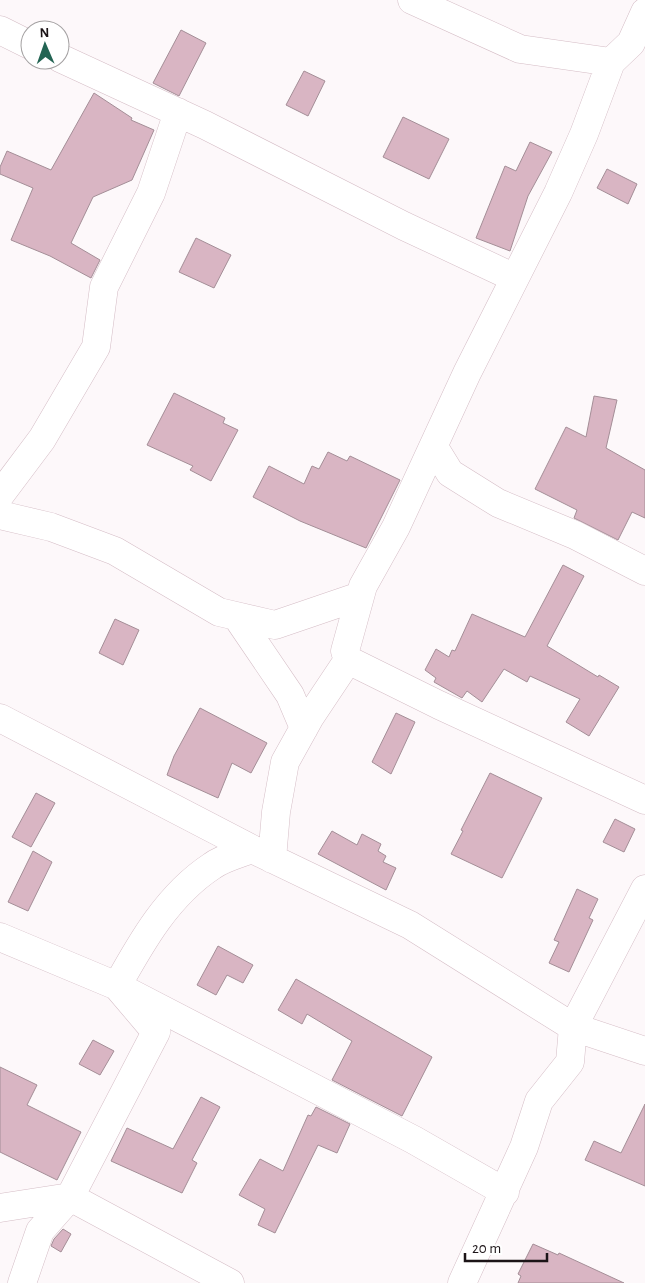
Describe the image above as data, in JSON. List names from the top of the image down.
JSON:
{
  "scale_bar": "20 m",
  "north": "top"
}
